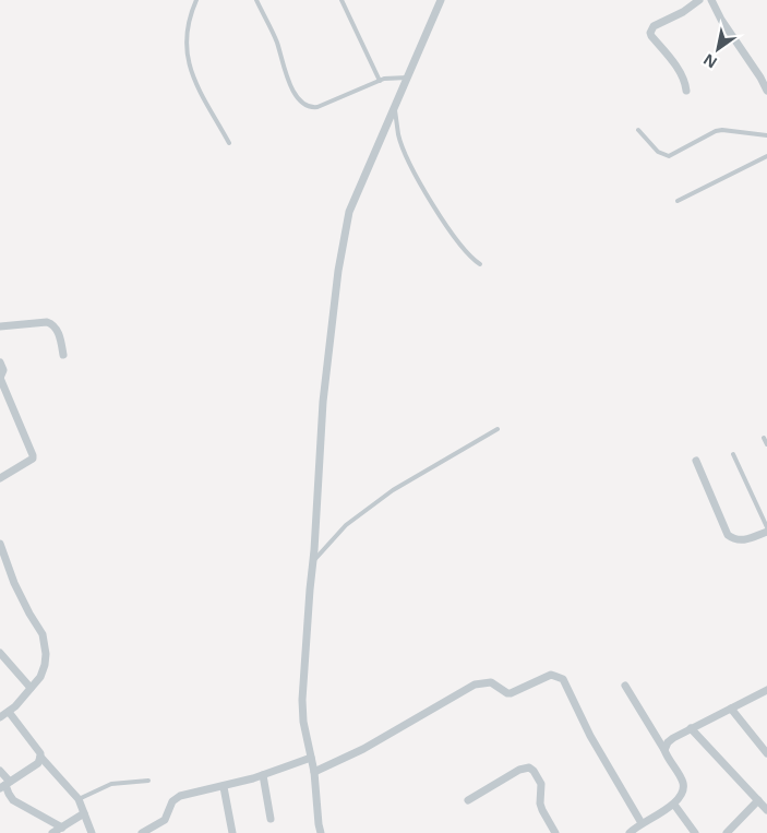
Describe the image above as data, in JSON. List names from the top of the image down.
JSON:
{
  "north": "bottom left"
}
